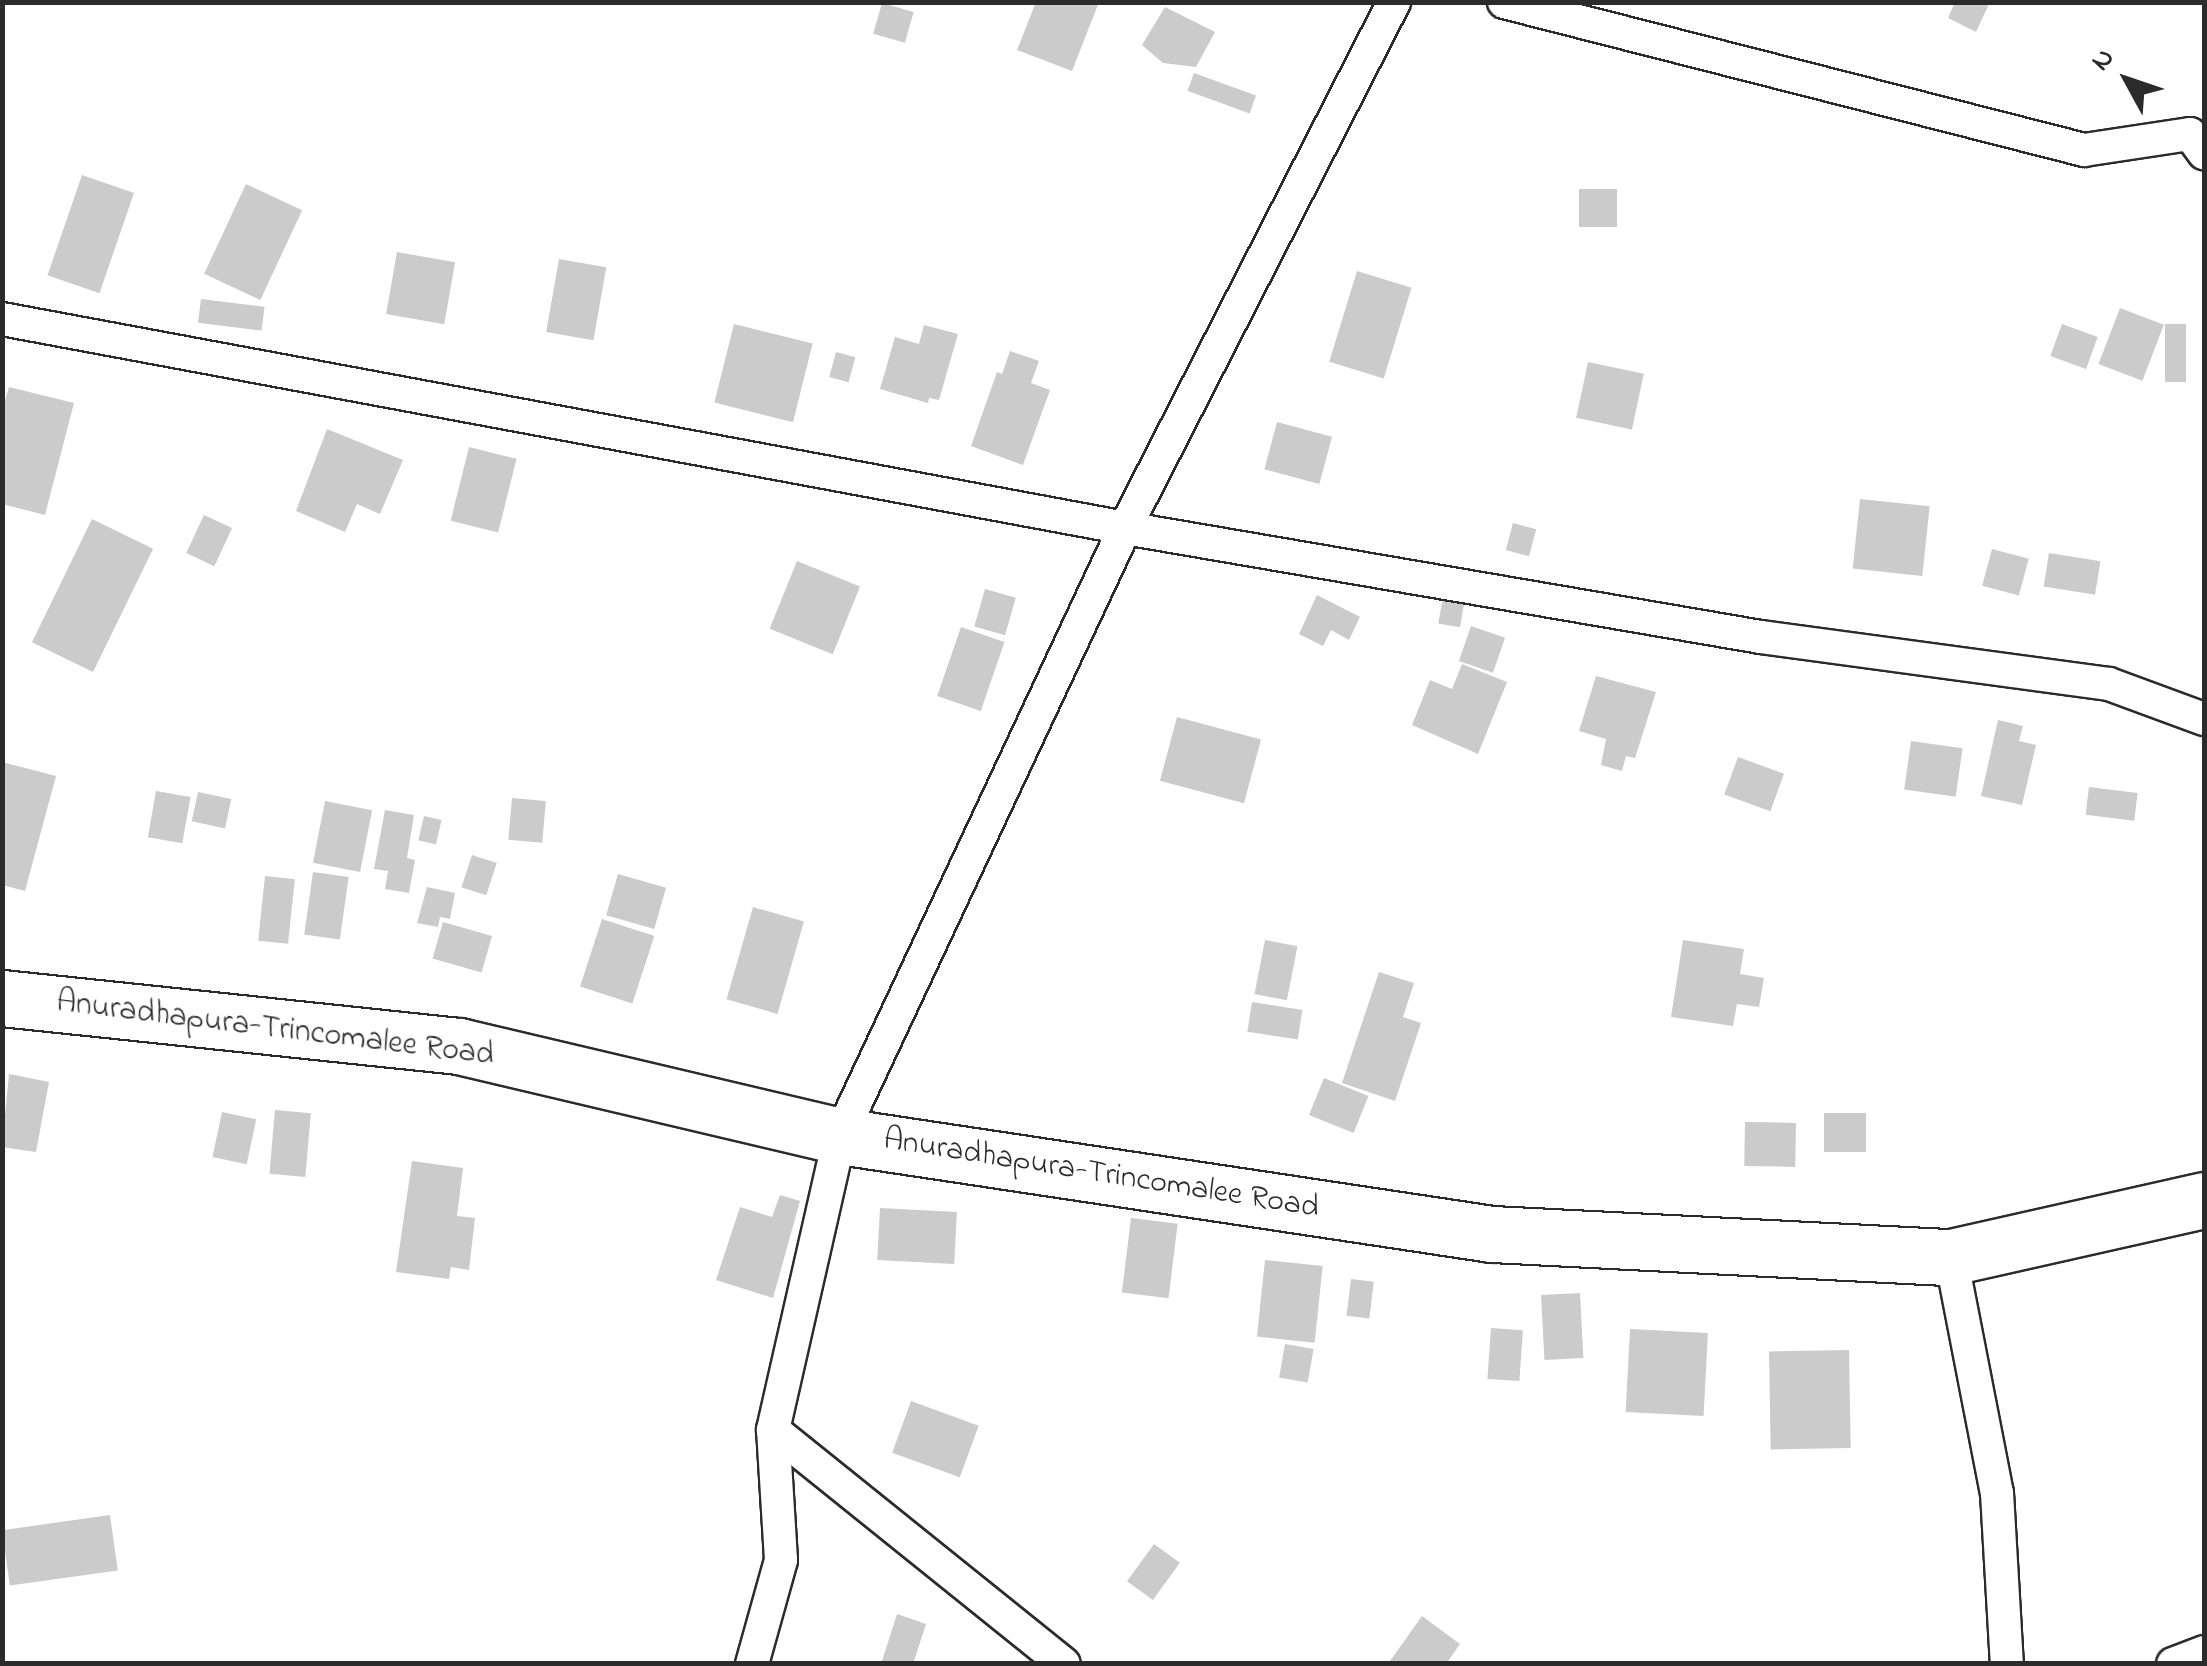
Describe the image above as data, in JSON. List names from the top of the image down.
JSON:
{
  "streets": {
    "highway": ["Anuradhapura-Trincomalee Road"]
  },
  "north": "top left"
}
